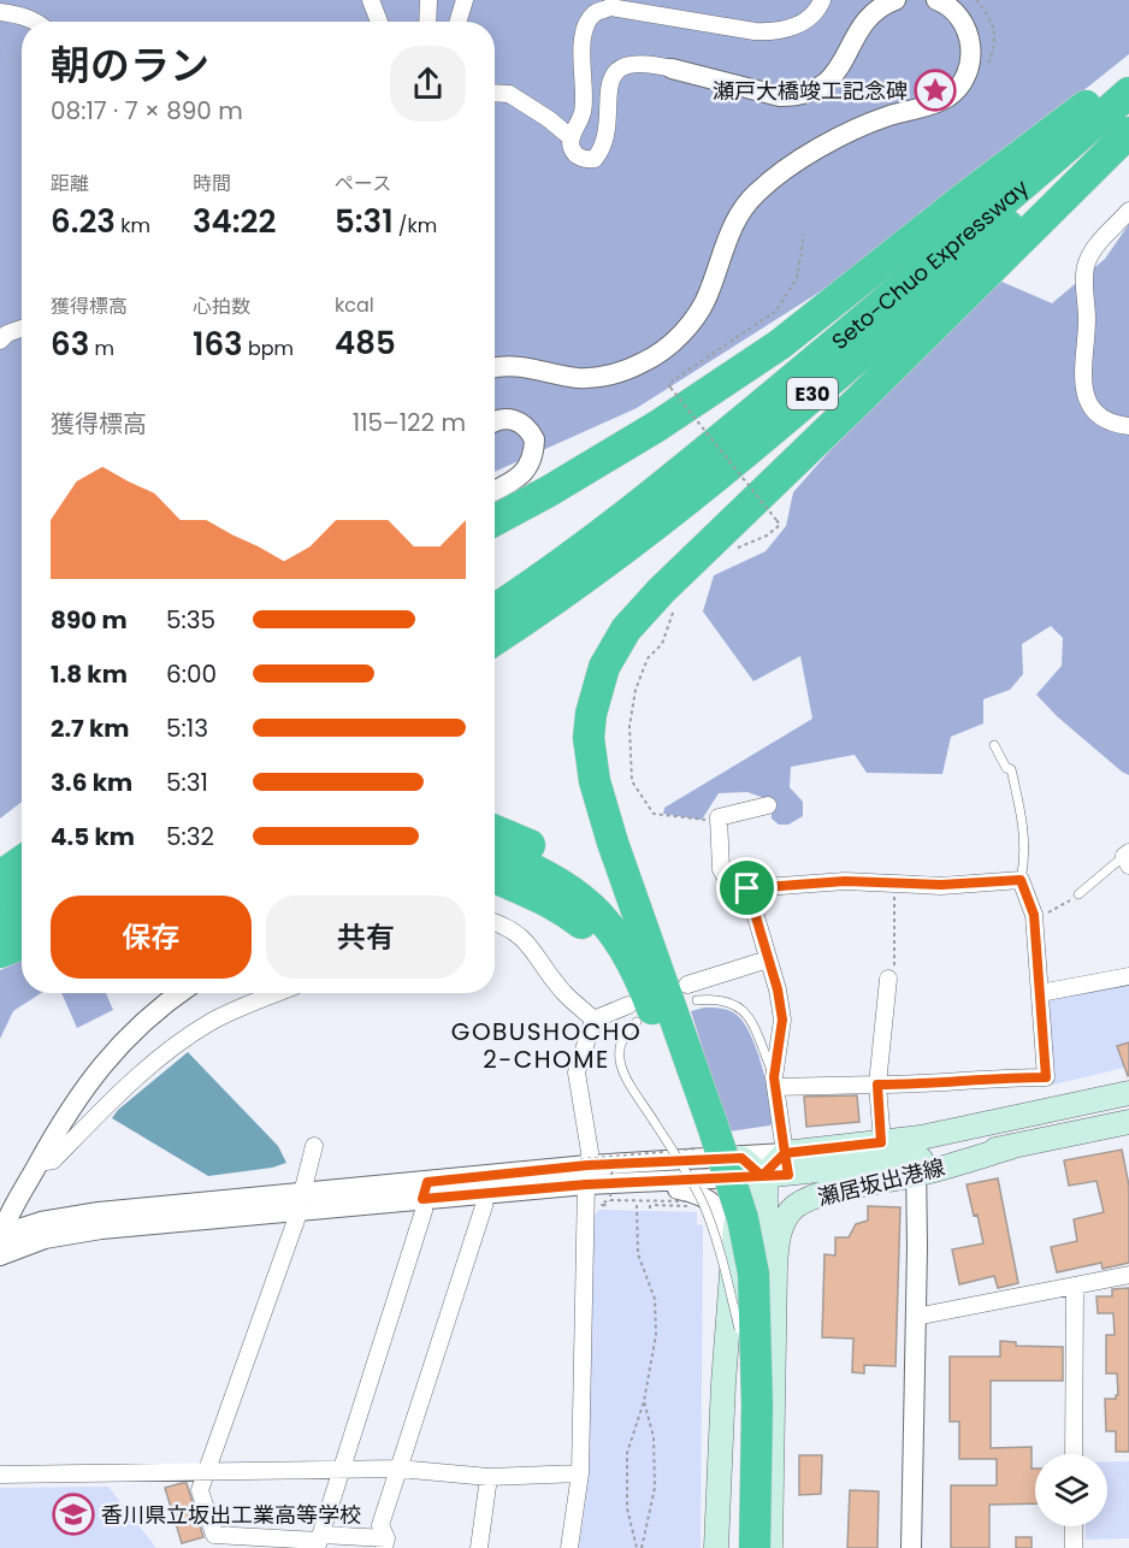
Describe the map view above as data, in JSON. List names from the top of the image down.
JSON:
{
  "streets": {
    "highway": ["Seto-Chuo Expressway", "E30"],
    "main road": ["瀬居坂出港線"]
  },
  "districts": ["GOBUSHOCHO 2-CHOME"],
  "places": {
    "place": ["瀬戸大橋竣工記念碑"],
    "school or university": ["香川県立坂出工業高等学校"]
  },
  "page": {
    "heading": ["朝のラン", "08:17 · 7 × 890 m"],
    "stats": [
      ["距離", "6.23 km"],
      ["時間", "34:22"],
      ["ペース", "5:31 /km"],
      ["獲得標高", "63 m"],
      ["心拍数", "163 bpm"],
      ["kcal", "485"]
    ],
    "chart": ["獲得標高", "115–122 m"],
    "list": [
      {
        "name": "890 m",
        "note": "5:35"
      },
      {
        "name": "1.8 km",
        "note": "6:00"
      },
      {
        "name": "2.7 km",
        "note": "5:13"
      },
      {
        "name": "3.6 km",
        "note": "5:31"
      },
      {
        "name": "4.5 km",
        "note": "5:32"
      }
    ],
    "buttons": ["保存", "共有"]
  }
}
